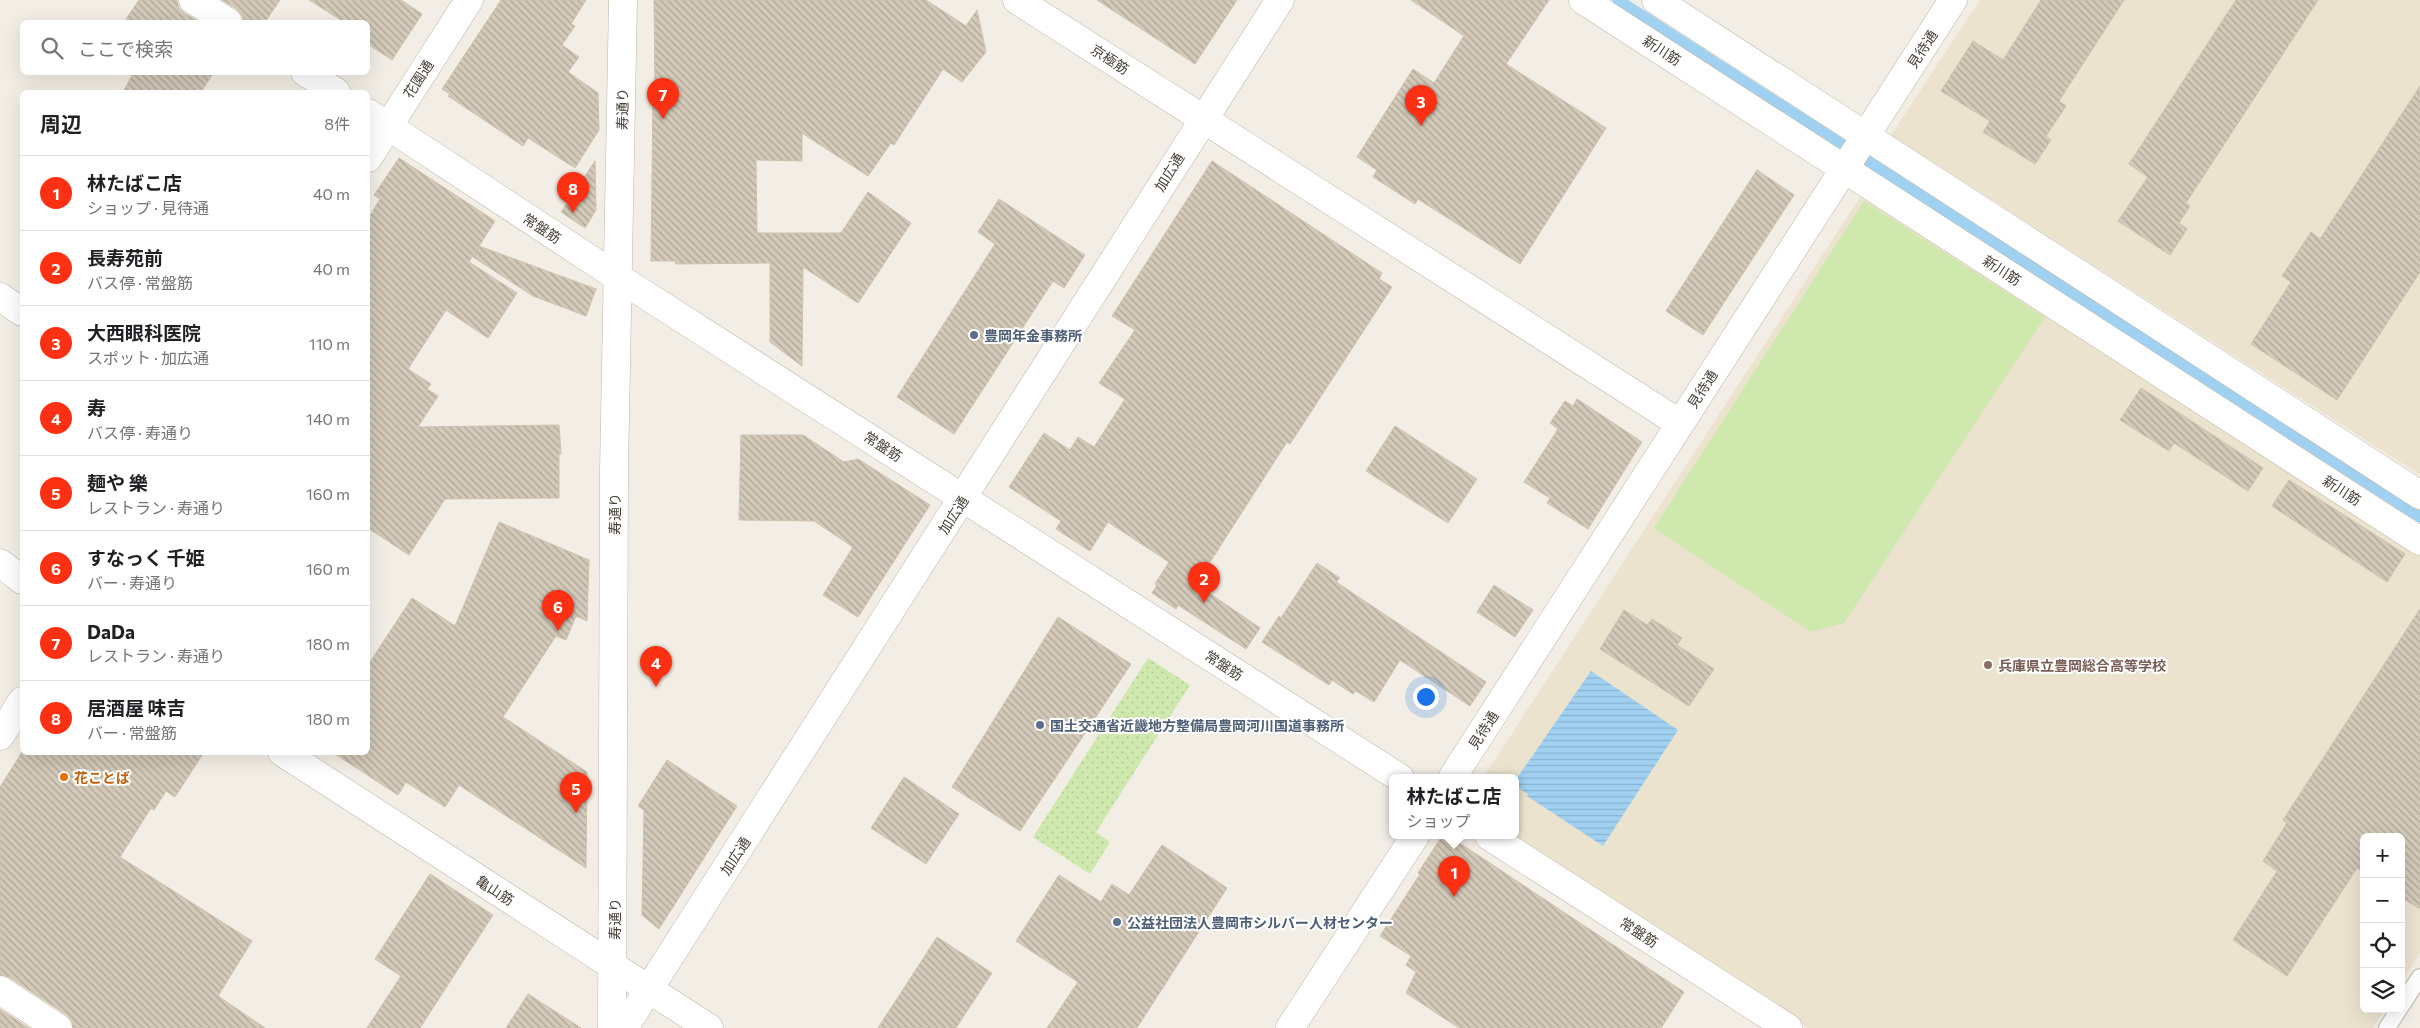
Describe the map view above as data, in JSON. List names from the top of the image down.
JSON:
{
  "streets": {
    "street": [
      "見待通",
      "新川筋",
      "京極筋",
      "花園通",
      "寿通り",
      "加広通",
      "常盤筋",
      "亀山筋"
    ]
  },
  "crossings": [
    ["見待通", "新川筋"],
    ["見待通", "京極筋"],
    ["京極筋", "加広通"],
    ["花園通", "常盤筋"],
    ["寿通り", "常盤筋"],
    ["寿通り", "亀山筋"],
    ["加広通", "常盤筋"],
    ["加広通", "亀山筋"]
  ],
  "places": [
    "豊岡年金事務所",
    "兵庫県立豊岡総合高等学校",
    "国土交通省近畿地方整備局豊岡河川国道事務所",
    "花ことば",
    "公益社団法人豊岡市シルバー人材センター"
  ],
  "page": {
    "search": "ここで検索",
    "pins": [
      "7",
      "3",
      "8",
      "2",
      "6",
      "4",
      "5",
      "1"
    ],
    "heading": ["周辺", "8件"],
    "list": [
      {
        "mark": "1",
        "name": "林たばこ店",
        "note": "ショップ · 見待通",
        "value": "40 m"
      },
      {
        "mark": "2",
        "name": "長寿苑前",
        "note": "バス停 · 常盤筋",
        "value": "40 m"
      },
      {
        "mark": "3",
        "name": "大西眼科医院",
        "note": "スポット · 加広通",
        "value": "110 m"
      },
      {
        "mark": "4",
        "name": "寿",
        "note": "バス停 · 寿通り",
        "value": "140 m"
      },
      {
        "mark": "5",
        "name": "麺や 樂",
        "note": "レストラン · 寿通り",
        "value": "160 m"
      },
      {
        "mark": "6",
        "name": "すなっく 千姫",
        "note": "バー · 寿通り",
        "value": "160 m"
      },
      {
        "mark": "7",
        "name": "DaDa",
        "note": "レストラン · 寿通り",
        "value": "180 m"
      },
      {
        "mark": "8",
        "name": "居酒屋 味吉",
        "note": "バー · 常盤筋",
        "value": "180 m"
      }
    ],
    "popup": ["林たばこ店", "ショップ"],
    "map_buttons": ["+", "−"]
  }
}
